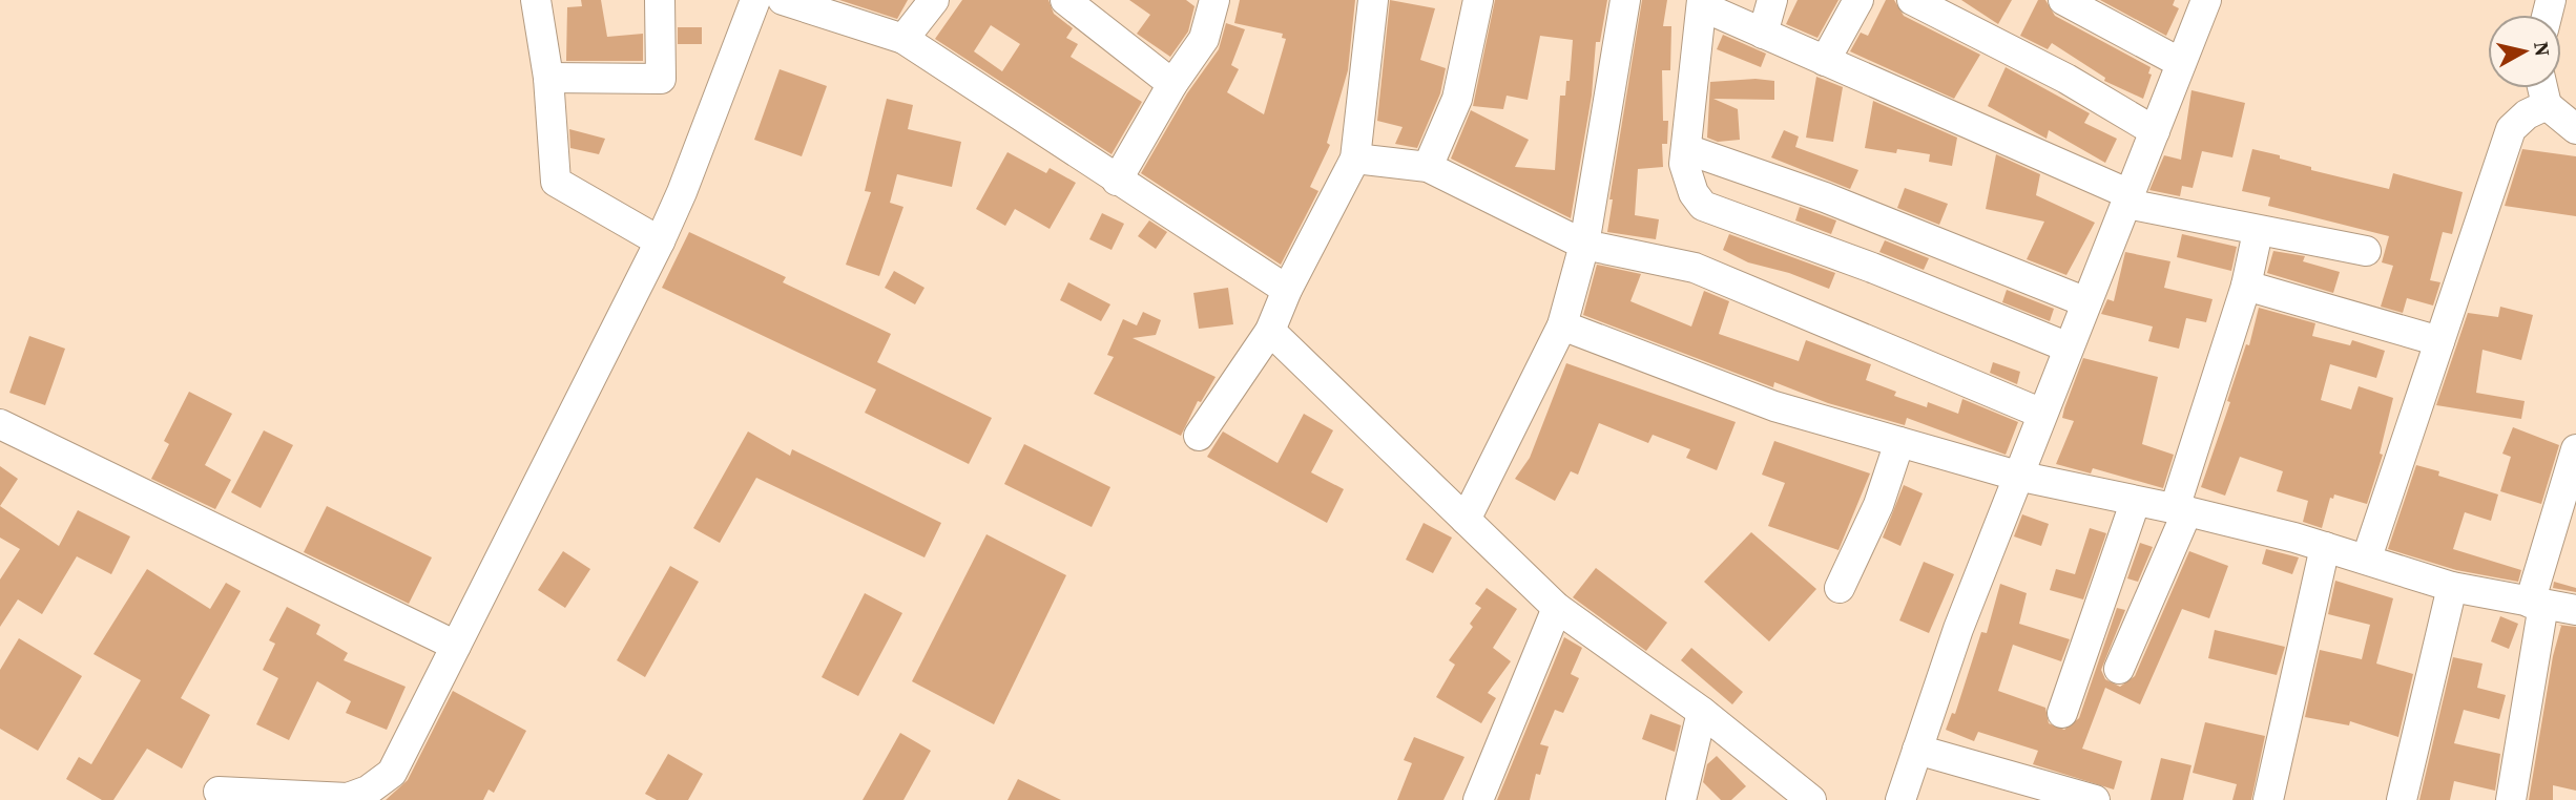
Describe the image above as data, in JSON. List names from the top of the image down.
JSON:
{
  "north": "right"
}
